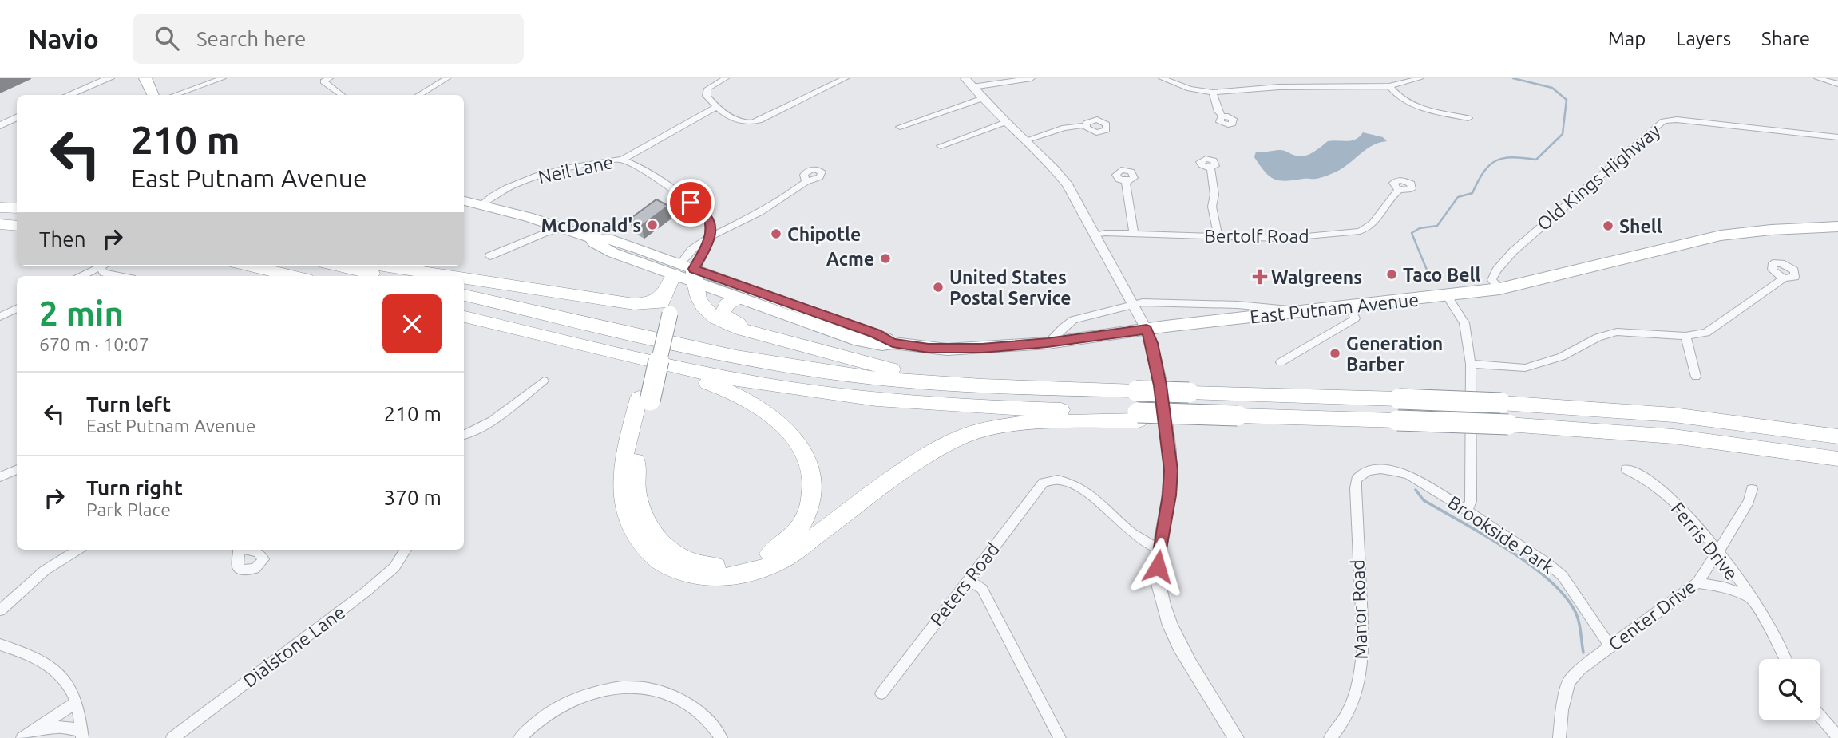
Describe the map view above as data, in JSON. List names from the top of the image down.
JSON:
{
  "streets": {
    "main road": ["East Putnam Avenue"],
    "street": [
      "Neil Lane",
      "Old Kings Highway",
      "Bertolf Road",
      "Brookside Park",
      "Ferris Drive",
      "Peters Road",
      "Manor Road",
      "Center Drive",
      "Dialstone Lane"
    ]
  },
  "crossings": [
    ["Neil Lane", "East Putnam Avenue"],
    ["Old Kings Highway", "East Putnam Avenue"],
    ["Brookside Park", "Manor Road"],
    ["Brookside Park", "Center Drive"],
    ["Ferris Drive", "Center Drive"]
  ],
  "places": {
    "other": [
      "McDonald's",
      "Shell",
      "Chipotle",
      "Acme",
      "Taco Bell",
      "United States Postal Service",
      "Generation Barber"
    ],
    "health": ["Walgreens"]
  },
  "page": {
    "header": "Navio",
    "search": "Search here",
    "nav": ["Map", "Layers", "Share"],
    "turn": ["210 m", "East Putnam Avenue"],
    "then": "Then",
    "heading": ["2 min", "670 m · 10:07"],
    "list": [
      {
        "name": "Turn left",
        "note": "East Putnam Avenue",
        "value": "210 m"
      },
      {
        "name": "Turn right",
        "note": "Park Place",
        "value": "370 m"
      }
    ]
  }
}
